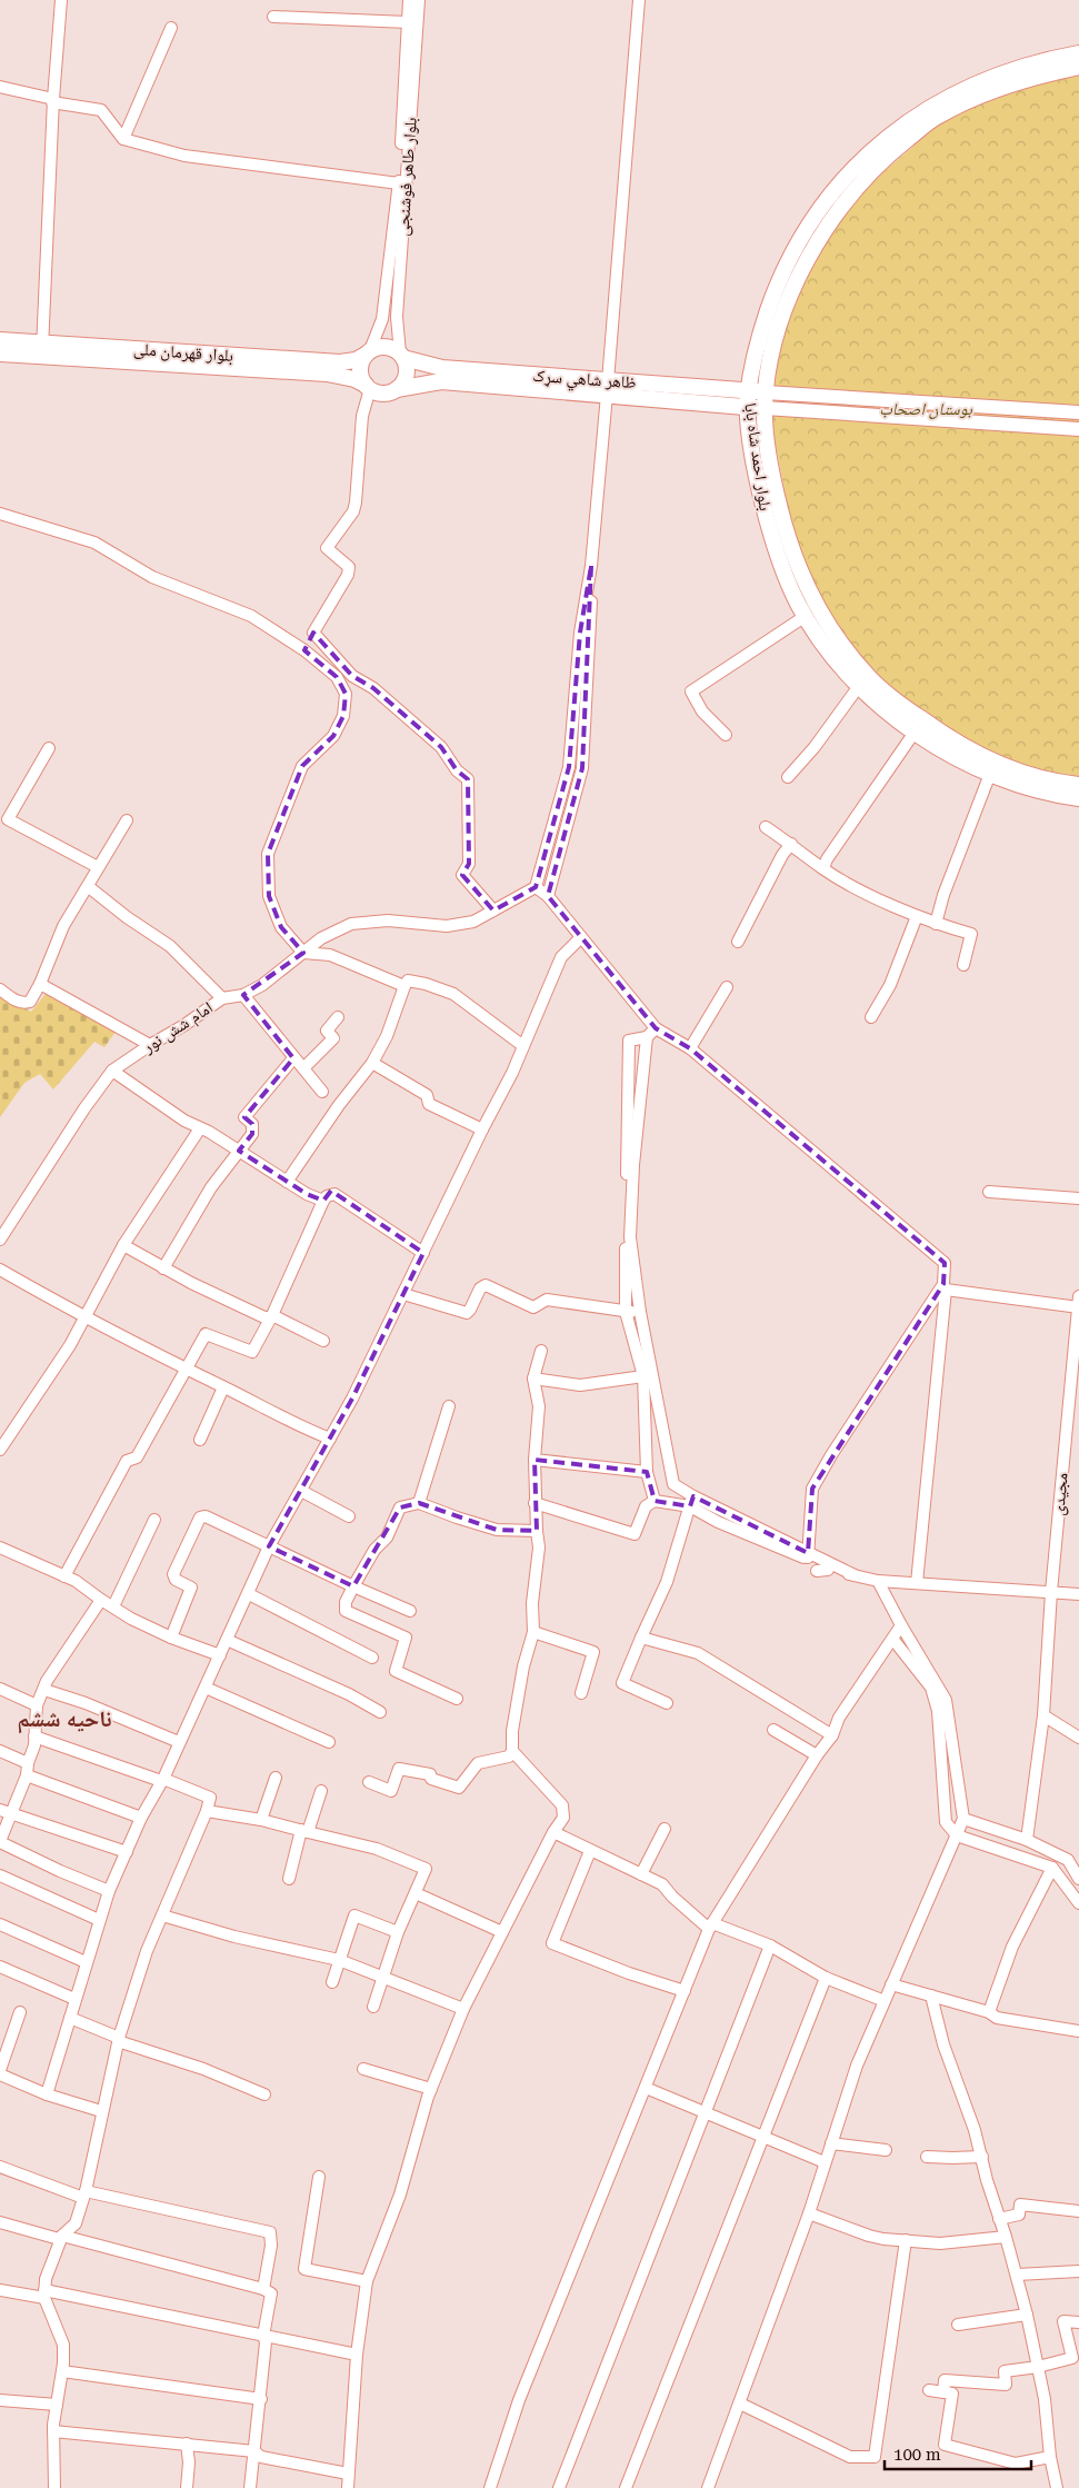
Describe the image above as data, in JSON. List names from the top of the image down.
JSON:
{
  "streets": {
    "highway": ["بلوار قهرمان ملی", "ظاهر شاهي سړک", "بلوار احمد شاه بابا"],
    "street": ["بلوار طاهر فوشنجی", "امام شش نور", "مجیدی"]
  },
  "crossings": [
    ["بلوار طاهر فوشنجی", "بلوار قهرمان ملی"],
    ["بلوار طاهر فوشنجی", "ظاهر شاهي سړک"],
    ["بلوار قهرمان ملی", "ظاهر شاهي سړک"],
    ["ظاهر شاهي سړک", "بلوار احمد شاه بابا"]
  ],
  "districts": ["ناحیه ششم"],
  "parks": ["بوستان اصحاب"],
  "scale_bar": "100 m"
}
